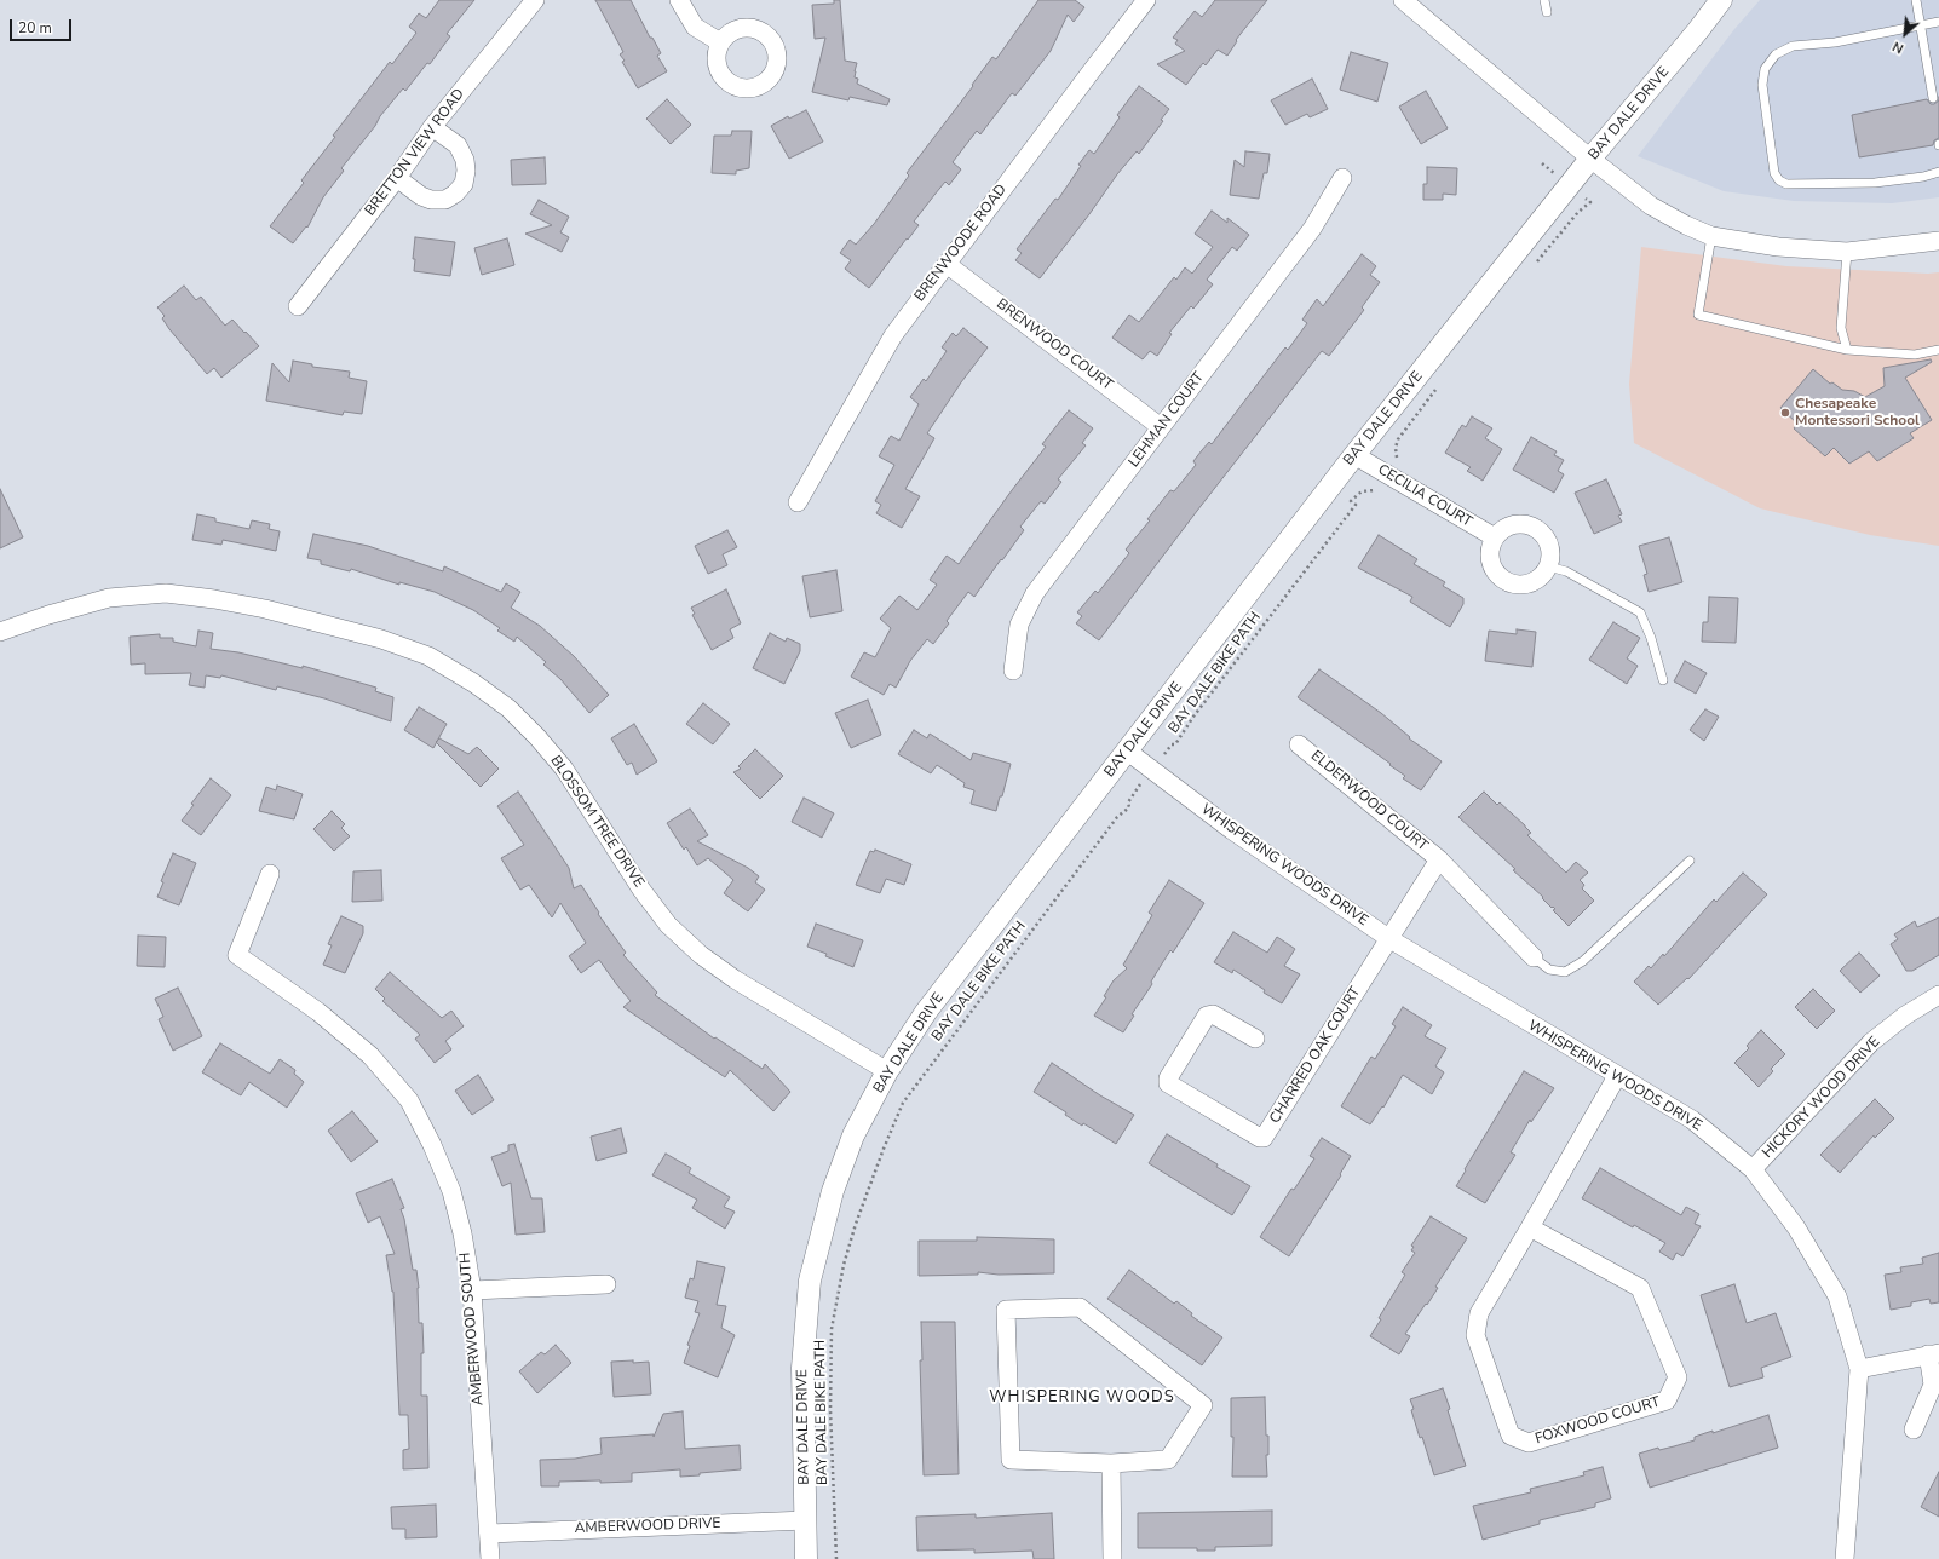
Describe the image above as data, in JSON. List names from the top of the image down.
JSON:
{
  "streets": {
    "street": [
      "BAY DALE DRIVE",
      "BRETTON VIEW ROAD",
      "BRENWOODE ROAD",
      "BRENWOOD COURT",
      "LEHMAN COURT",
      "CECILIA COURT",
      "ELDERWOOD COURT",
      "BLOSSOM TREE DRIVE",
      "WHISPERING WOODS DRIVE",
      "CHARRED OAK COURT",
      "HICKORY WOOD DRIVE",
      "AMBERWOOD SOUTH",
      "FOXWOOD COURT",
      "AMBERWOOD DRIVE"
    ],
    "path": ["BAY DALE BIKE PATH"]
  },
  "crossings": [
    ["BAY DALE DRIVE", "CECILIA COURT"],
    ["BAY DALE DRIVE", "BLOSSOM TREE DRIVE"],
    ["BAY DALE DRIVE", "WHISPERING WOODS DRIVE"],
    ["BAY DALE DRIVE", "AMBERWOOD DRIVE"],
    ["BRENWOODE ROAD", "BRENWOOD COURT"],
    ["BRENWOOD COURT", "LEHMAN COURT"],
    ["BAY DALE BIKE PATH", "WHISPERING WOODS DRIVE"],
    ["ELDERWOOD COURT", "WHISPERING WOODS DRIVE"],
    ["ELDERWOOD COURT", "CHARRED OAK COURT"],
    ["WHISPERING WOODS DRIVE", "CHARRED OAK COURT"],
    ["WHISPERING WOODS DRIVE", "HICKORY WOOD DRIVE"],
    ["WHISPERING WOODS DRIVE", "FOXWOOD COURT"],
    ["AMBERWOOD SOUTH", "AMBERWOOD DRIVE"]
  ],
  "districts": ["WHISPERING WOODS"],
  "places": ["Chesapeake Montessori School"],
  "scale_bar": "20 m",
  "north": "bottom left"
}
